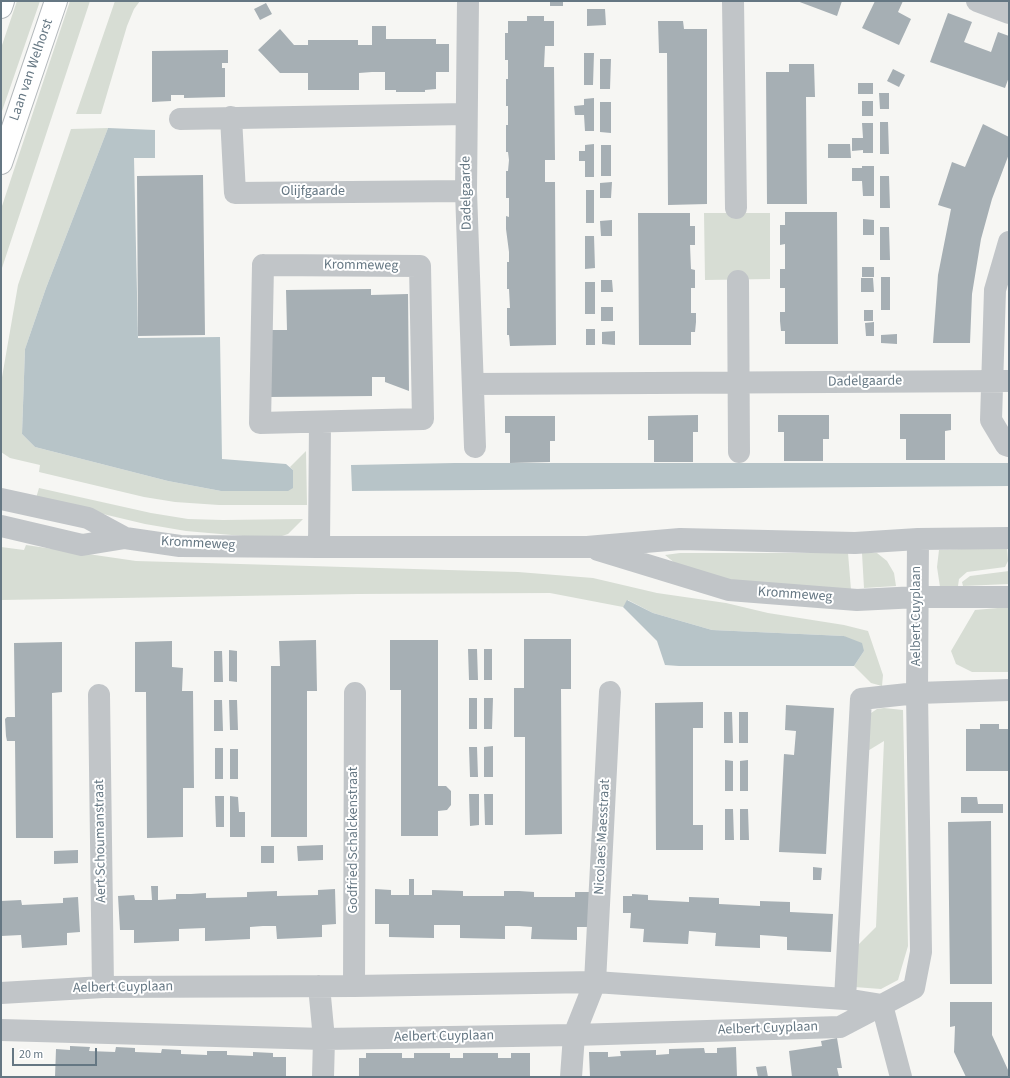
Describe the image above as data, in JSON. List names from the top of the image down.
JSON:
{
  "streets": {
    "main road": ["Laan van Welhorst"],
    "street": [
      "Olijfgaarde",
      "Dadelgaarde",
      "Krommeweg",
      "Aelbert Cuyplaan",
      "Nicolaes Maesstraat",
      "Godfried Schalckenstraat",
      "Aert Schoumanstraat"
    ]
  },
  "crossings": [
    ["Olijfgaarde", "Dadelgaarde"],
    ["Krommeweg", "Aelbert Cuyplaan"],
    ["Aelbert Cuyplaan", "Nicolaes Maesstraat"],
    ["Aelbert Cuyplaan", "Godfried Schalckenstraat"],
    ["Aelbert Cuyplaan", "Aert Schoumanstraat"]
  ],
  "scale_bar": "20 m"
}
